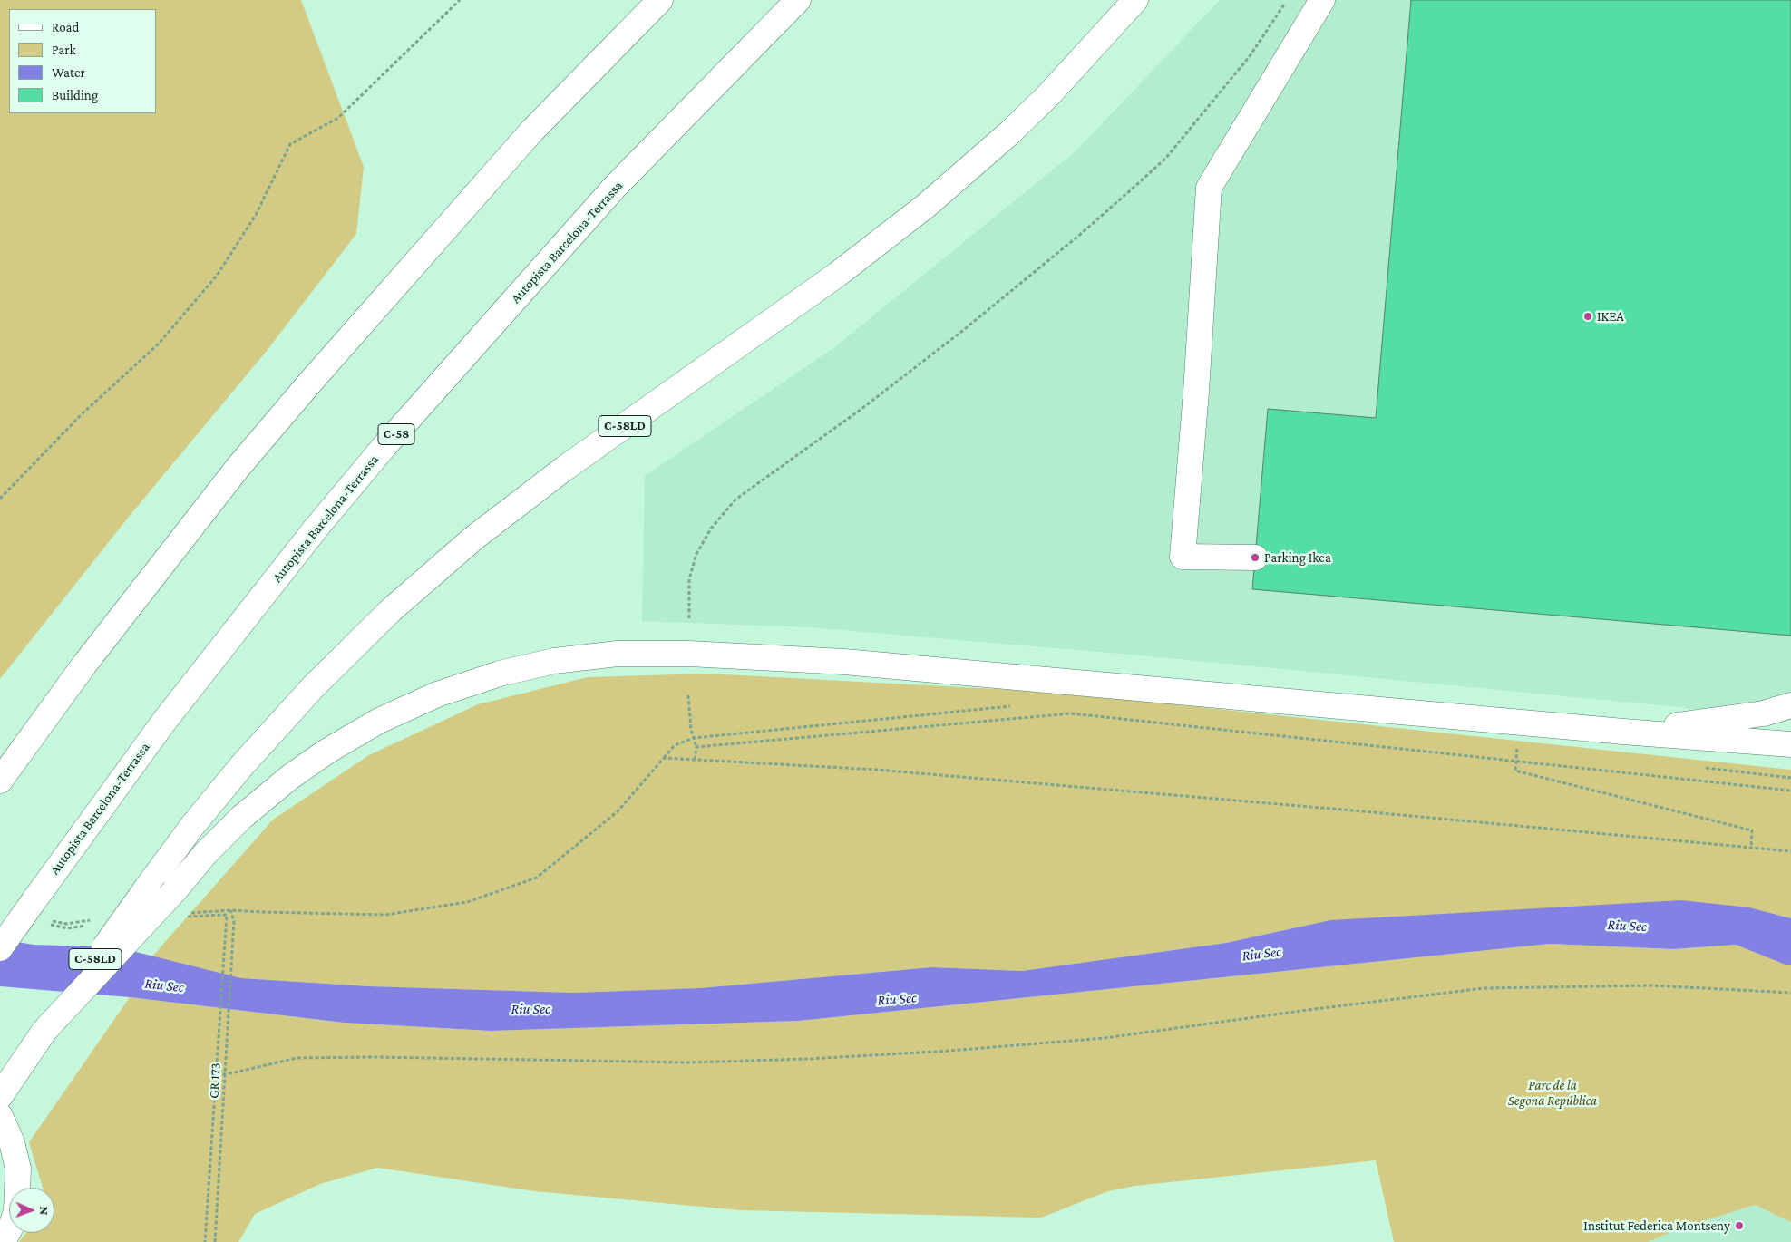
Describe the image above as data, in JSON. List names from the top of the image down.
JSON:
{
  "streets": {
    "main road": ["Autopista Barcelona-Terrassa", "C-58LD", "C-58"],
    "path": ["GR 173"]
  },
  "water": ["Riu Sec"],
  "parks": ["Parc de la Segona República"],
  "places": ["IKEA", "Parking Ikea", "Institut Federica Montseny"],
  "legend": [
    "Road",
    "Park",
    "Water",
    "Building"
  ],
  "north": "right"
}
